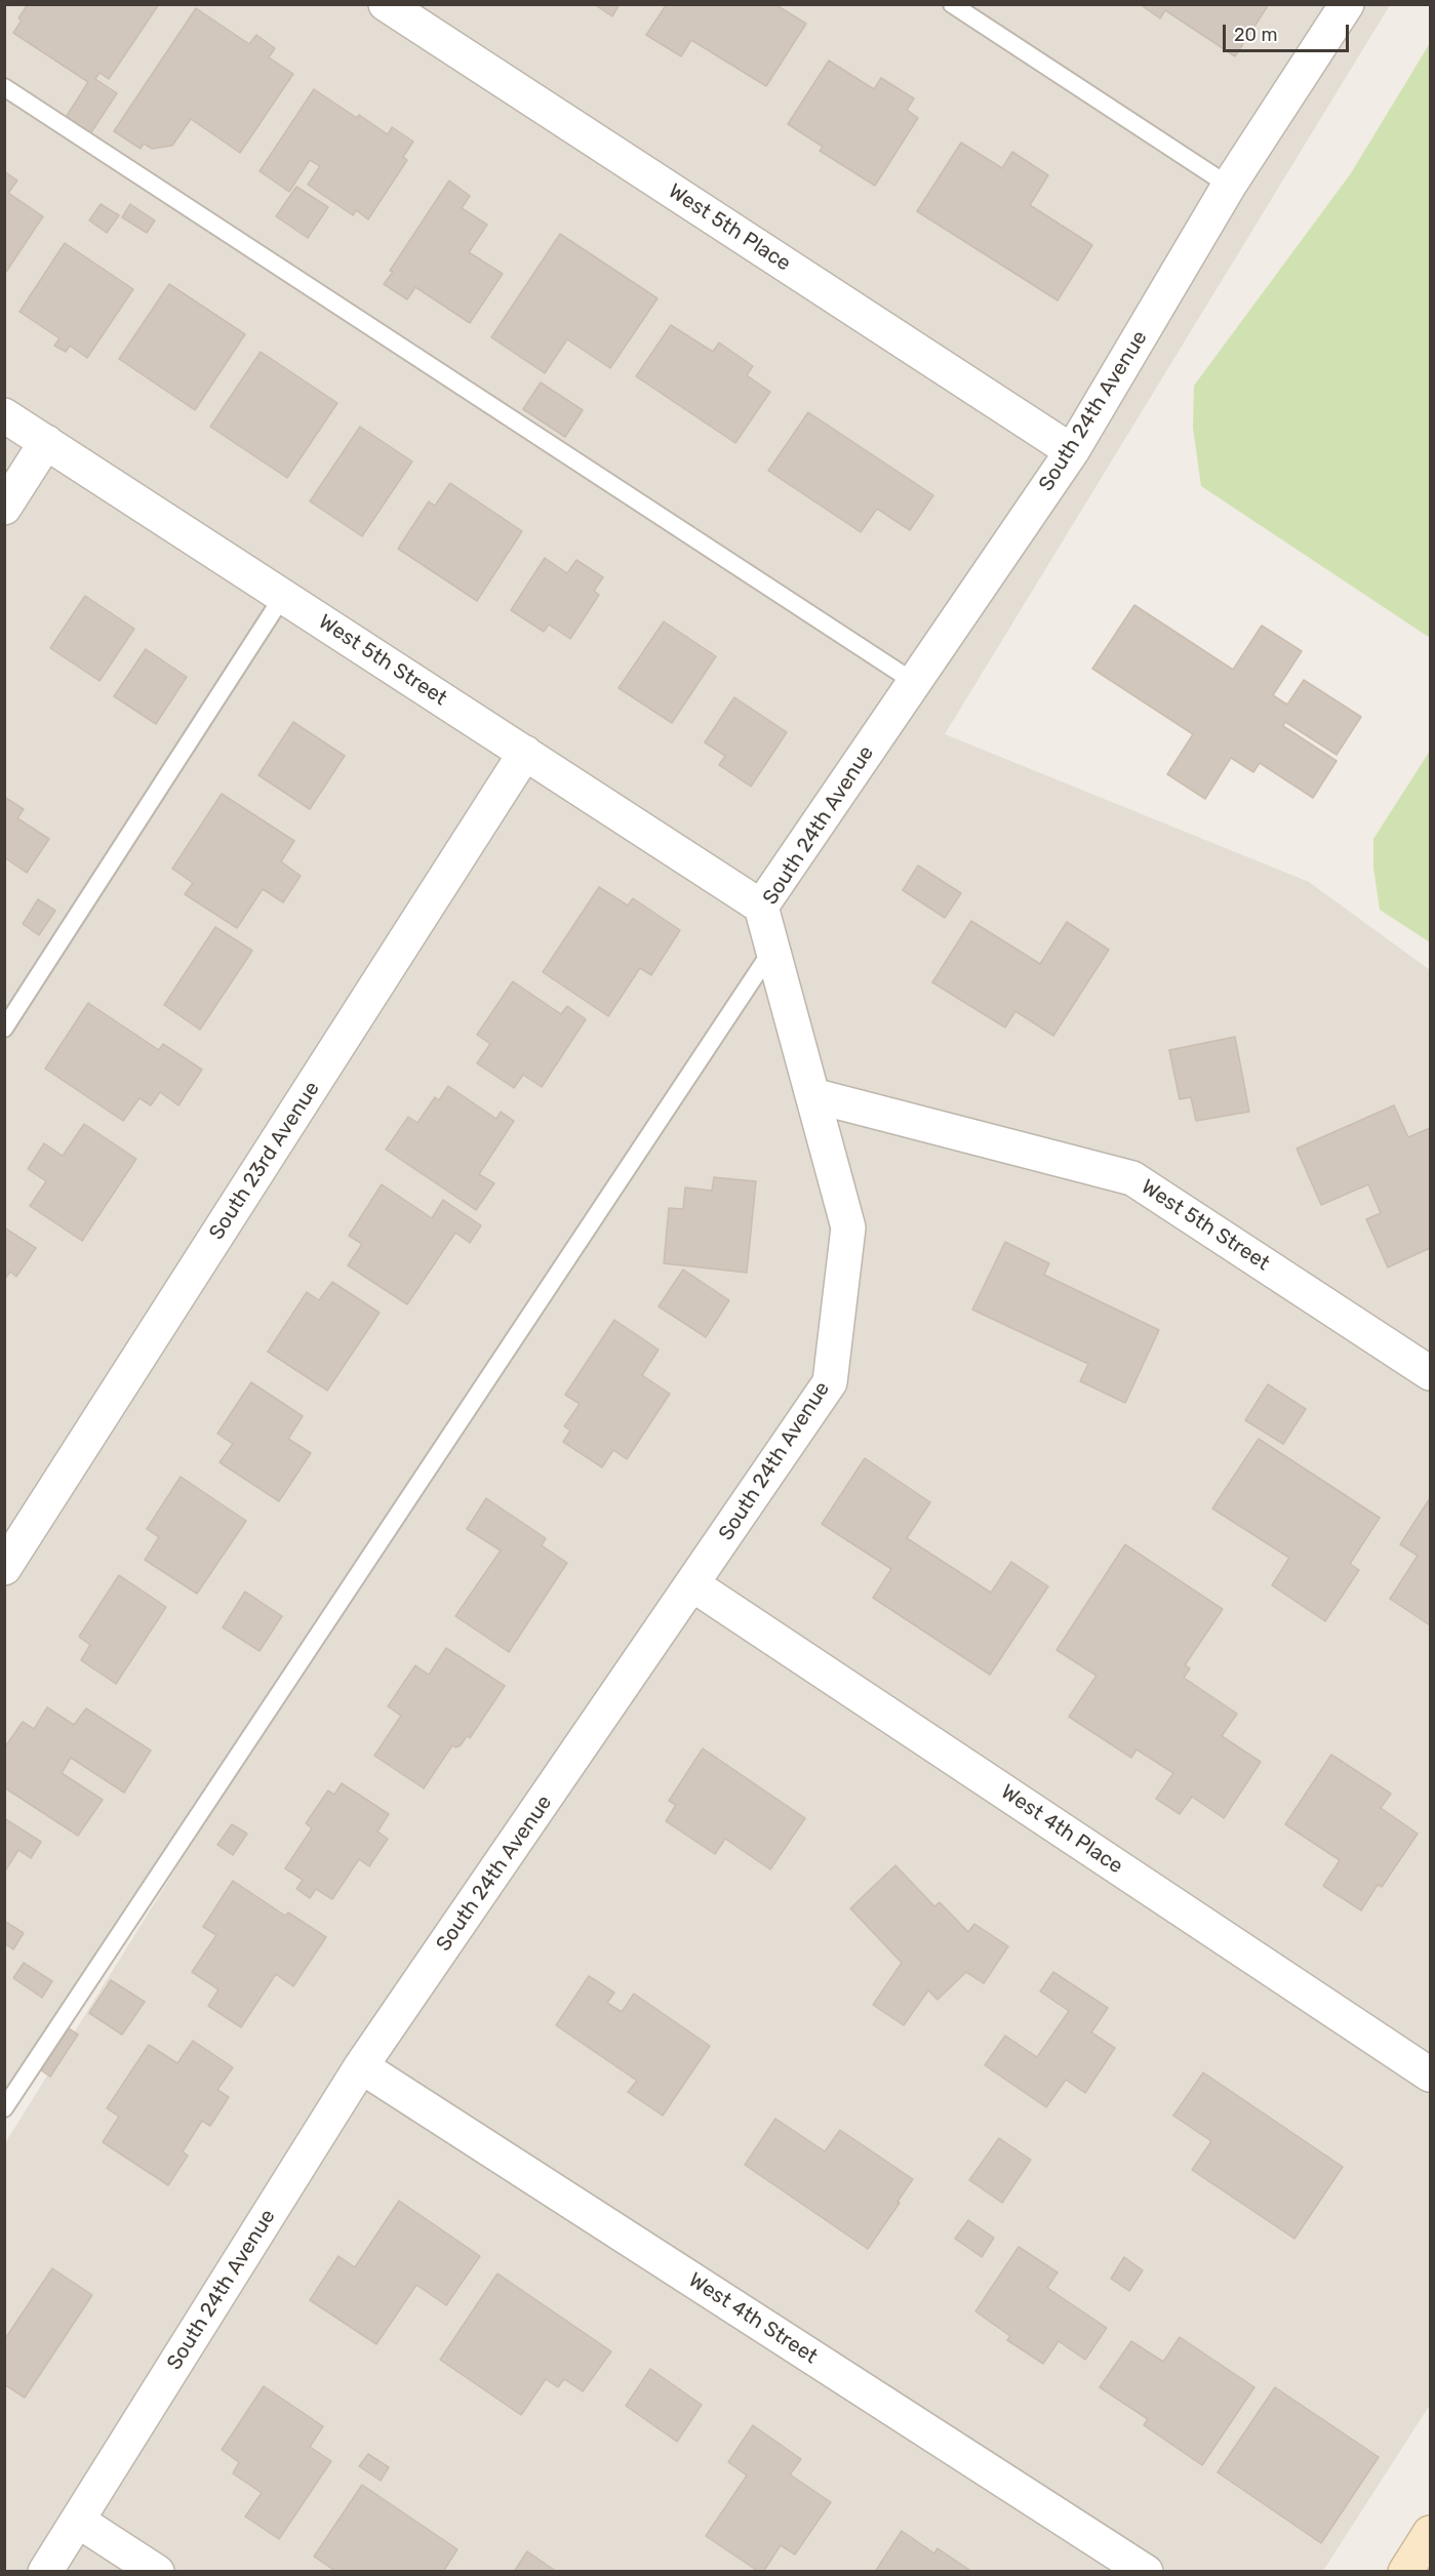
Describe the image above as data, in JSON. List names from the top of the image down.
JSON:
{
  "streets": {
    "street": [
      "West 5th Place",
      "South 24th Avenue",
      "West 5th Street",
      "South 23rd Avenue",
      "West 4th Place",
      "West 4th Street"
    ]
  },
  "crossings": [
    ["West 5th Place", "South 24th Avenue"],
    ["South 24th Avenue", "West 5th Street"],
    ["South 24th Avenue", "West 4th Place"],
    ["South 24th Avenue", "West 4th Street"],
    ["West 5th Street", "South 23rd Avenue"]
  ],
  "scale_bar": "20 m"
}
